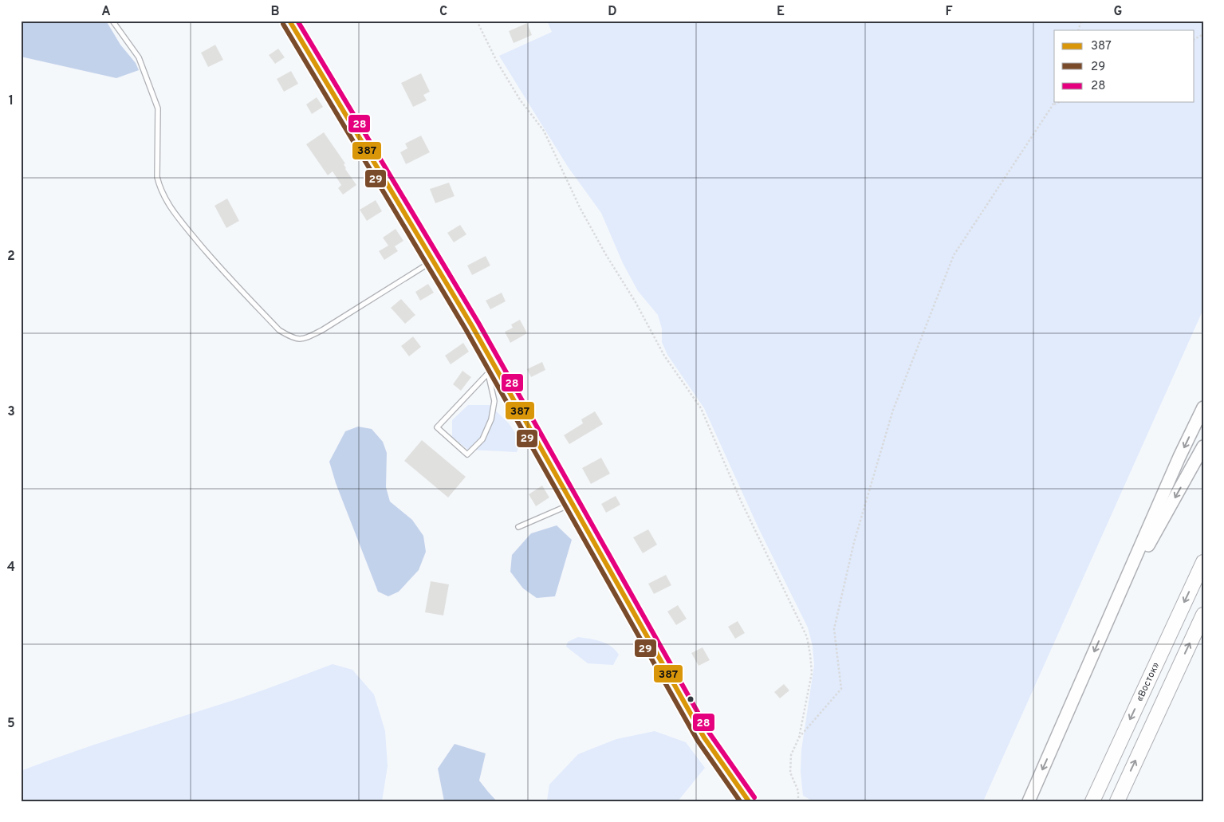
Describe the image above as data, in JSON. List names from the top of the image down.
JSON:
{
  "streets": {
    "highway": ["«Восток»"]
  },
  "lines": ["transit line 387", "transit line 28", "transit line 29"],
  "legend": ["387", "29", "28"],
  "grid": {
    "columns": [
      "A",
      "B",
      "C",
      "D",
      "E",
      "F",
      "G"
    ],
    "rows": [
      "1",
      "2",
      "3",
      "4",
      "5"
    ]
  }
}
